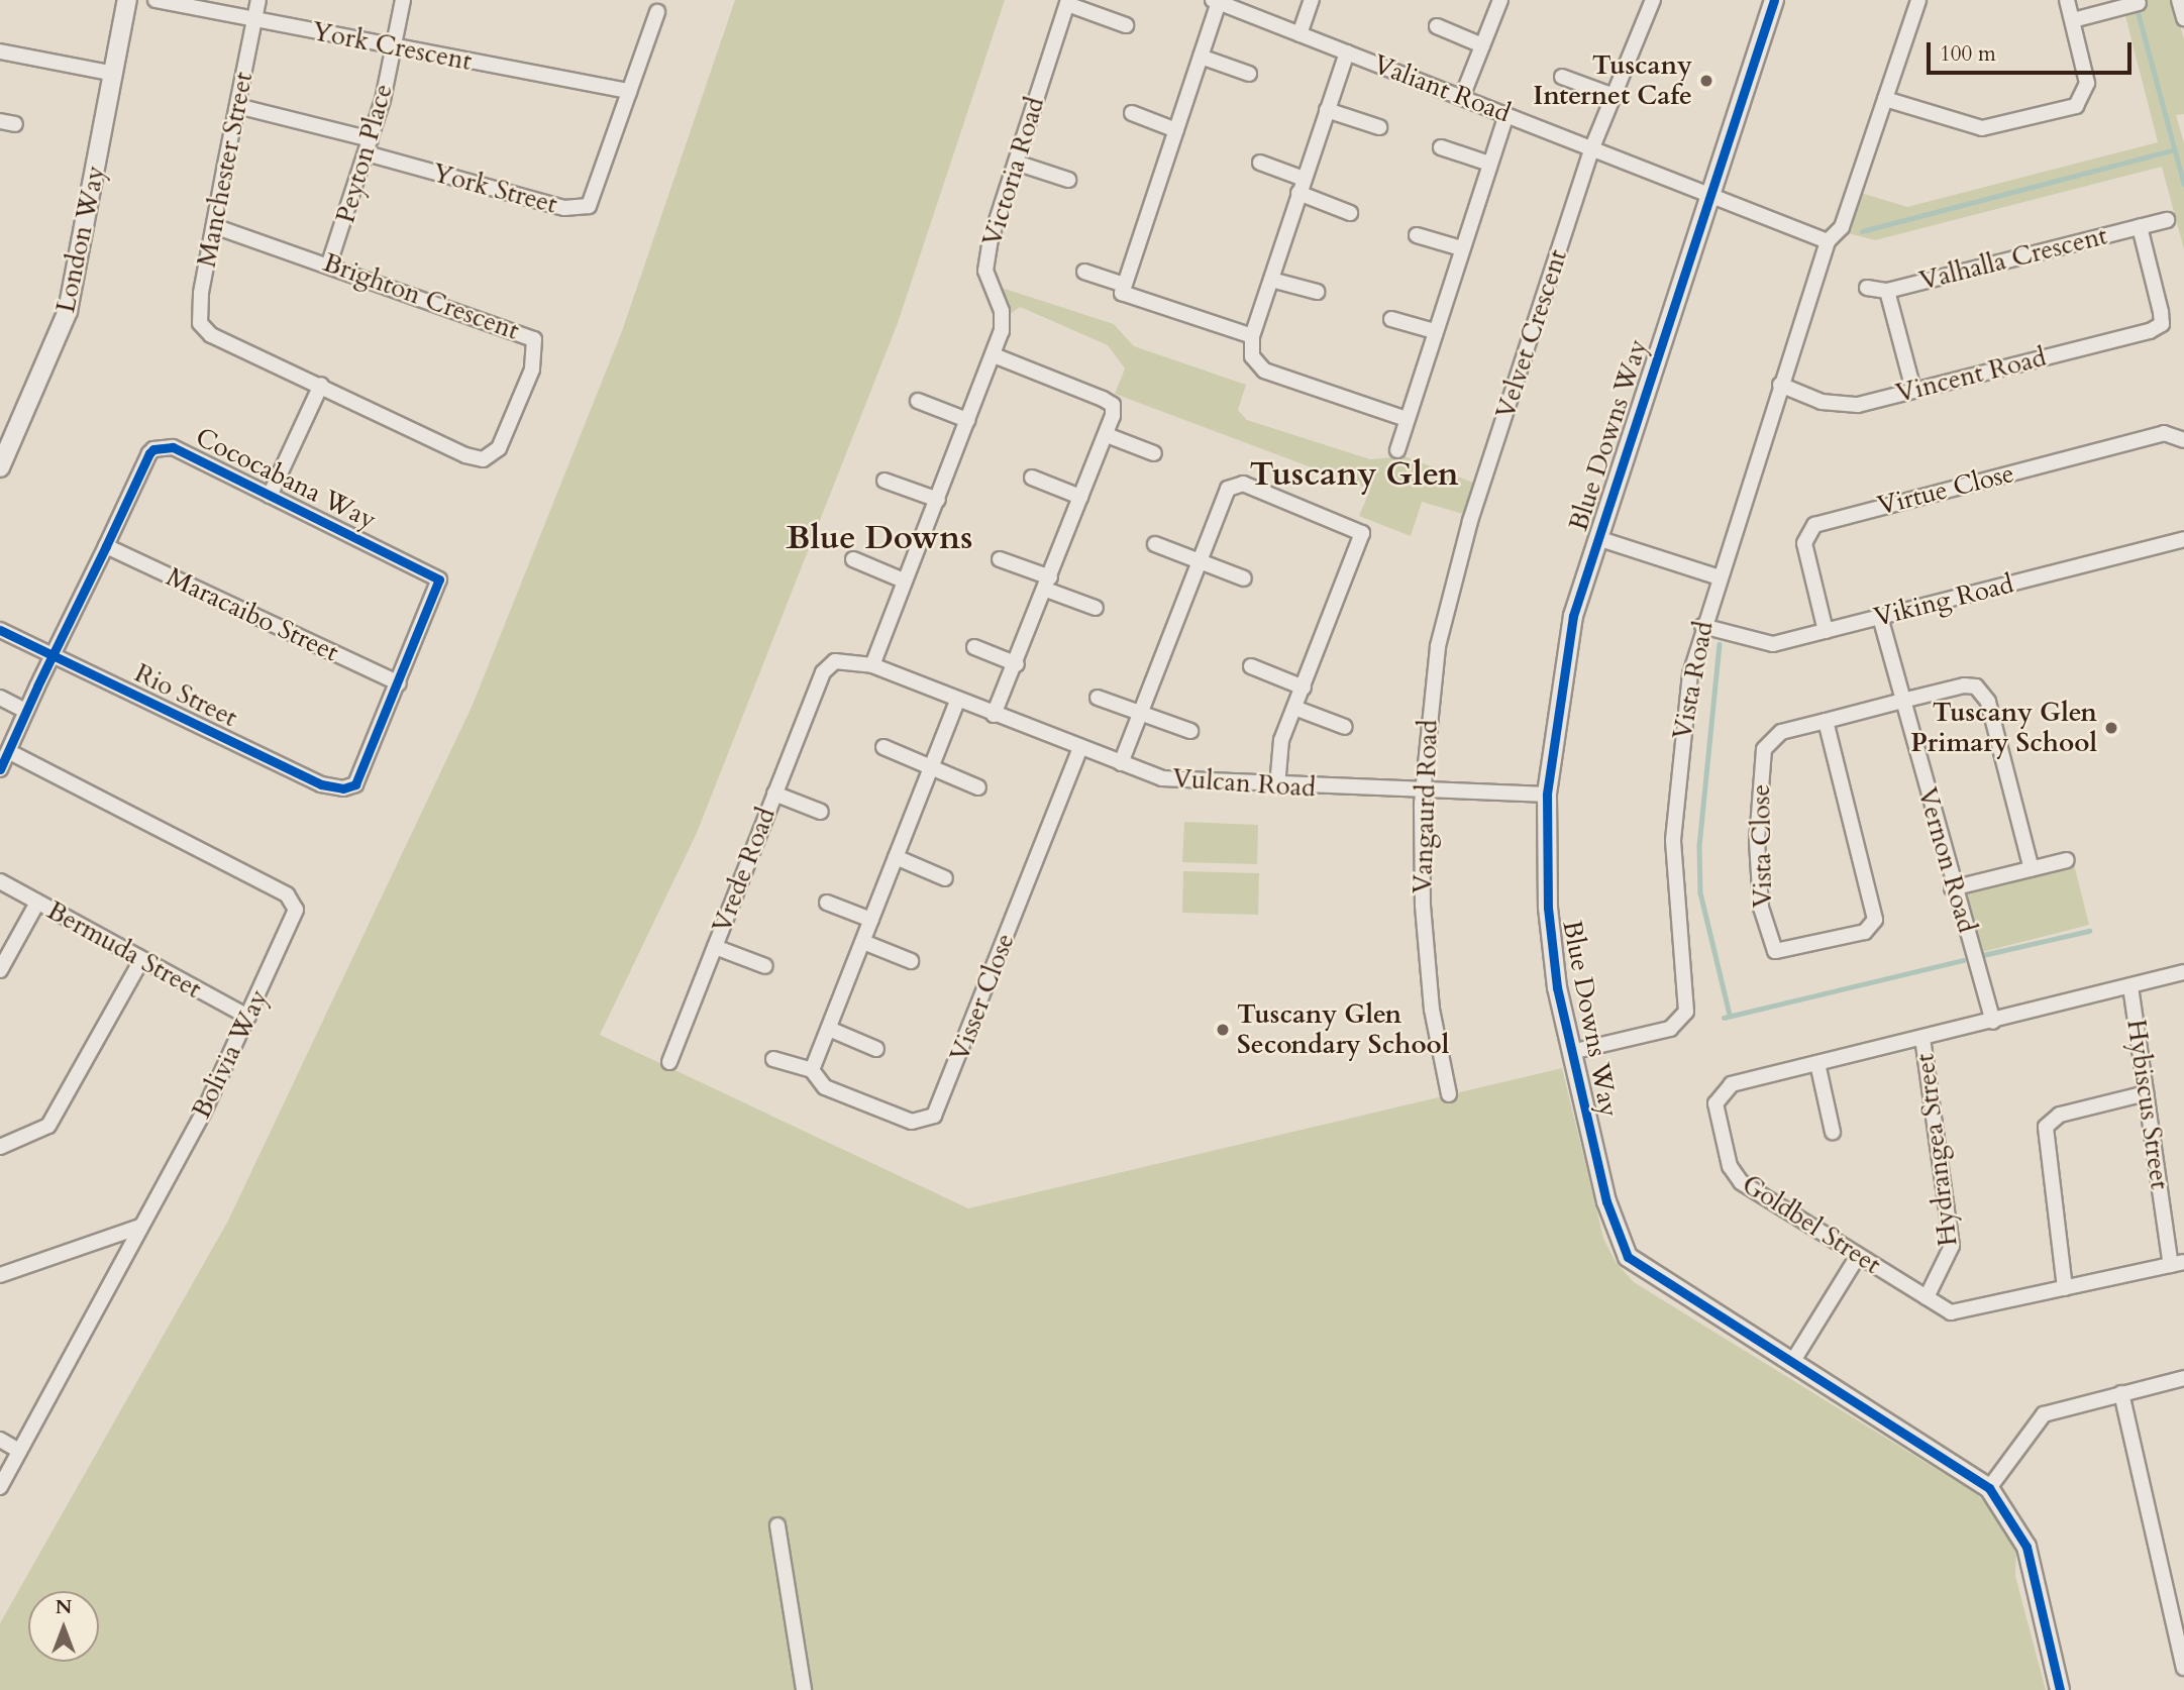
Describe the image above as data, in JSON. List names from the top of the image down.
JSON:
{
  "streets": {
    "street": [
      "York Crescent",
      "Valiant Road",
      "Peyton Place",
      "Manchester Street",
      "Victoria Road",
      "York Street",
      "London Way",
      "Valhalla Crescent",
      "Brighton Crescent",
      "Velvet Crescent",
      "Vincent Road",
      "Blue Downs Way",
      "Cococabana Way",
      "Virtue Close",
      "Viking Road",
      "Maracaibo Street",
      "Vista Road",
      "Rio Street",
      "Vulcan Road",
      "Vangaurd Road",
      "Vista Close",
      "Vernon Road",
      "Vrede Road",
      "Bermuda Street",
      "Visser Close",
      "Bolivia Way",
      "Hybiscus Street",
      "Hydrangea Street",
      "Goldbel Street"
    ]
  },
  "crossings": [
    ["York Crescent", "Peyton Place"],
    ["York Crescent", "Manchester Street"],
    ["York Crescent", "York Street"],
    ["Valiant Road", "Velvet Crescent"],
    ["Valiant Road", "Blue Downs Way"],
    ["Valiant Road", "Vista Road"],
    ["Peyton Place", "York Street"],
    ["Peyton Place", "Brighton Crescent"],
    ["Manchester Street", "York Street"],
    ["Manchester Street", "Brighton Crescent"],
    ["Victoria Road", "Vulcan Road"],
    ["Valhalla Crescent", "Vincent Road"],
    ["Velvet Crescent", "Vangaurd Road"],
    ["Vincent Road", "Vista Road"],
    ["Blue Downs Way", "Vista Road"],
    ["Blue Downs Way", "Vulcan Road"],
    ["Cococabana Way", "Maracaibo Street"],
    ["Cococabana Way", "Rio Street"],
    ["Cococabana Way", "Bolivia Way"],
    ["Virtue Close", "Viking Road"],
    ["Viking Road", "Vista Road"],
    ["Viking Road", "Vernon Road"],
    ["Vulcan Road", "Vangaurd Road"],
    ["Vulcan Road", "Vrede Road"],
    ["Vulcan Road", "Visser Close"],
    ["Vista Close", "Vernon Road"],
    ["Vernon Road", "Goldbel Street"],
    ["Bermuda Street", "Bolivia Way"],
    ["Hybiscus Street", "Goldbel Street"],
    ["Hydrangea Street", "Goldbel Street"]
  ],
  "districts": ["Tuscany Glen", "Blue Downs"],
  "places": ["Tuscany Internet Cafe", "Tuscany Glen Primary School", "Tuscany Glen Secondary School"],
  "scale_bar": "100 m",
  "north": "top"
}
